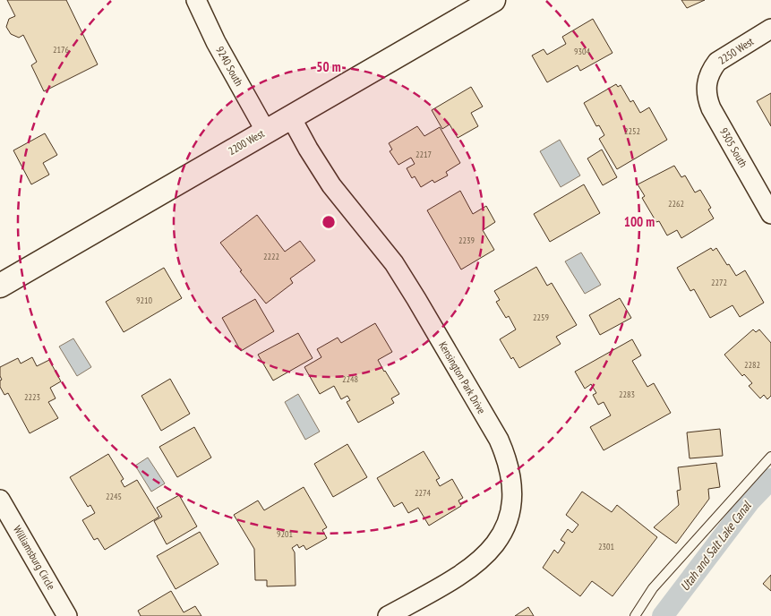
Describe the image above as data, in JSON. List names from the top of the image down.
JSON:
{
  "streets": {
    "street": [
      "2250 West",
      "9240 South",
      "2200 West",
      "9305 South",
      "Kensington Park Drive",
      "Williamsburg Circle"
    ]
  },
  "crossings": [
    ["2250 West", "9305 South"],
    ["9240 South", "2200 West"],
    ["2200 West", "Kensington Park Drive"]
  ],
  "water": ["Utah and Salt Lake Canal"],
  "house_numbers": [
    "2176",
    "9304",
    "2252",
    "2217",
    "2262",
    "2239",
    "2222",
    "2272",
    "9210",
    "2259",
    "2282",
    "2248",
    "2283",
    "2223",
    "2274",
    "2245",
    "9201",
    "2301"
  ],
  "rings": ["50 m", "100 m"]
}
